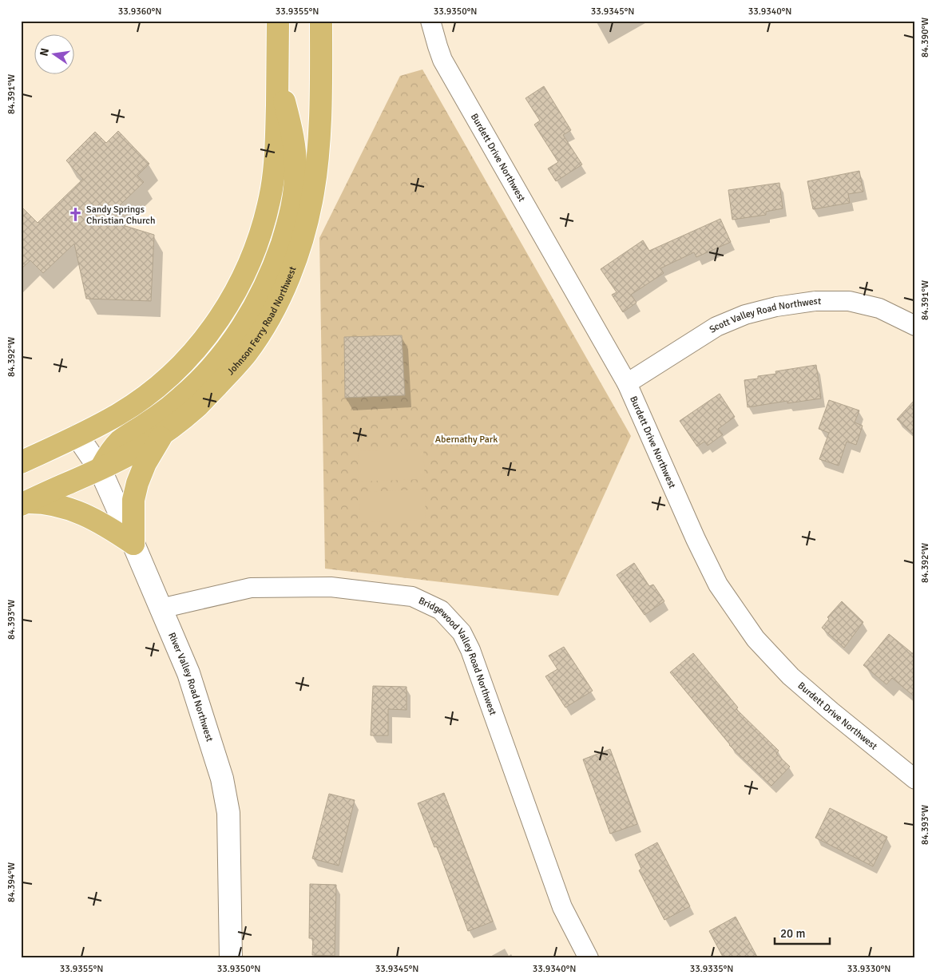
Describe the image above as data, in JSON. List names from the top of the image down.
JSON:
{
  "streets": {
    "main road": ["Johnson Ferry Road Northwest"],
    "street": [
      "Burdett Drive Northwest",
      "Scott Valley Road Northwest",
      "Bridgewood Valley Road Northwest",
      "River Valley Road Northwest"
    ]
  },
  "crossings": [
    ["Burdett Drive Northwest", "Scott Valley Road Northwest"],
    ["Johnson Ferry Road Northwest", "River Valley Road Northwest"],
    ["Bridgewood Valley Road Northwest", "River Valley Road Northwest"]
  ],
  "parks": ["Abernathy Park"],
  "places": {
    "church": ["Sandy Springs Christian Church"]
  },
  "scale_bar": "20 m",
  "north": "left",
  "coordinates": [
    "33.9360°N",
    "33.9355°N",
    "33.9350°N",
    "33.9345°N",
    "33.9340°N",
    "84.390°W",
    "84.391°W",
    "84.392°W",
    "84.393°W",
    "84.394°W",
    "33.9335°N",
    "33.9330°N"
  ]
}
